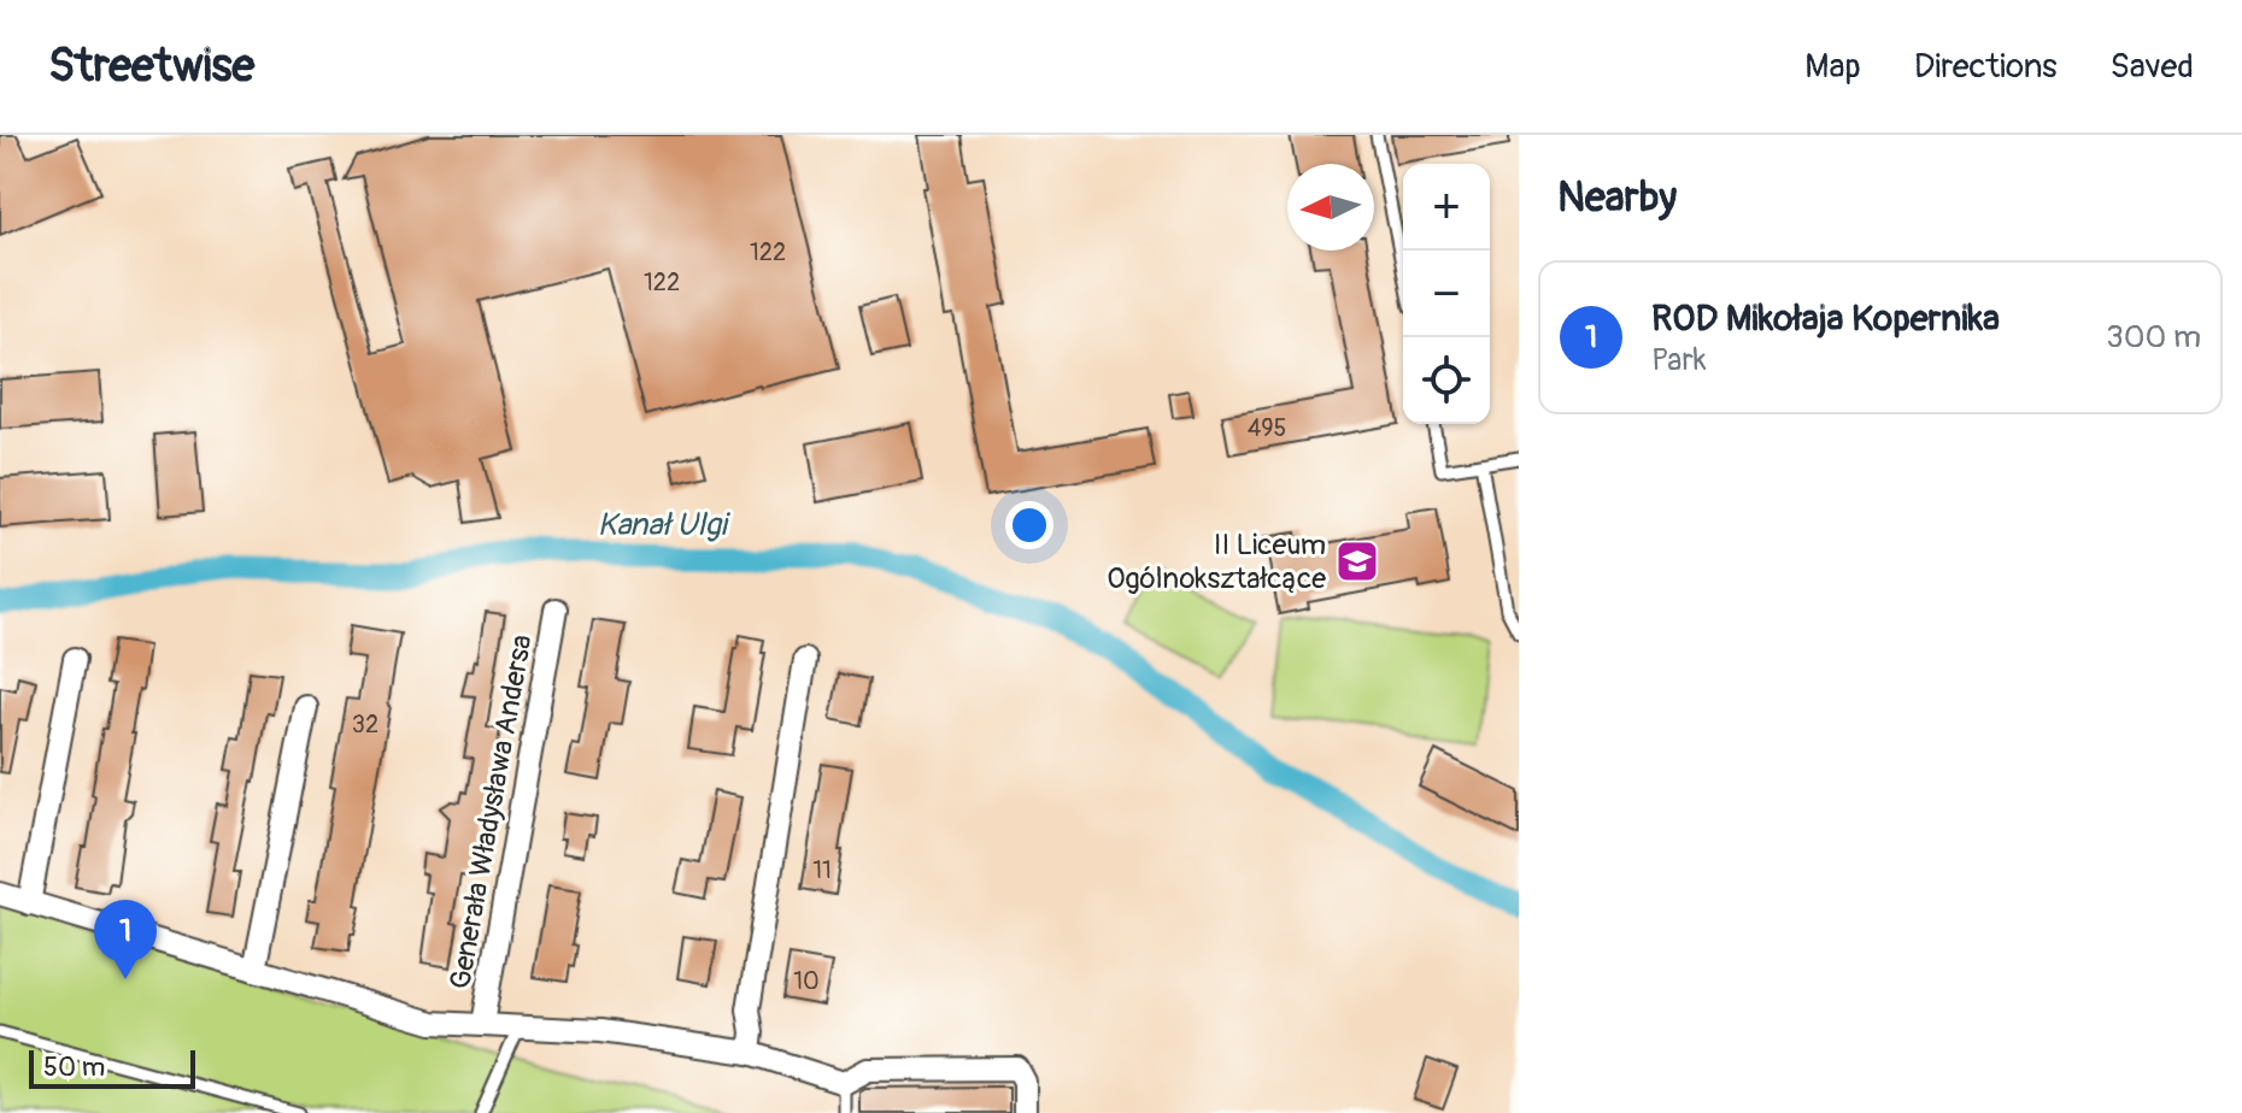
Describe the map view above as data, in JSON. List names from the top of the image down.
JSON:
{
  "streets": {
    "street": ["Generała Władysława Andersa"]
  },
  "water": ["Kanał Ulgi"],
  "places": {
    "school or university": ["II Liceum Ogólnokształcące"]
  },
  "house_numbers": [
    "122",
    "122",
    "495",
    "32",
    "11",
    "10"
  ],
  "scale_bar": "50 m",
  "north": "left",
  "page": {
    "header": "Streetwise",
    "nav": ["Map", "Directions", "Saved"],
    "heading": "Nearby",
    "map_buttons": ["+", "−"],
    "list": [
      {
        "mark": "1",
        "name": "ROD Mikołaja Kopernika",
        "note": "Park",
        "value": "300 m"
      }
    ],
    "pins": "1",
    "scale": "50 m"
  }
}
